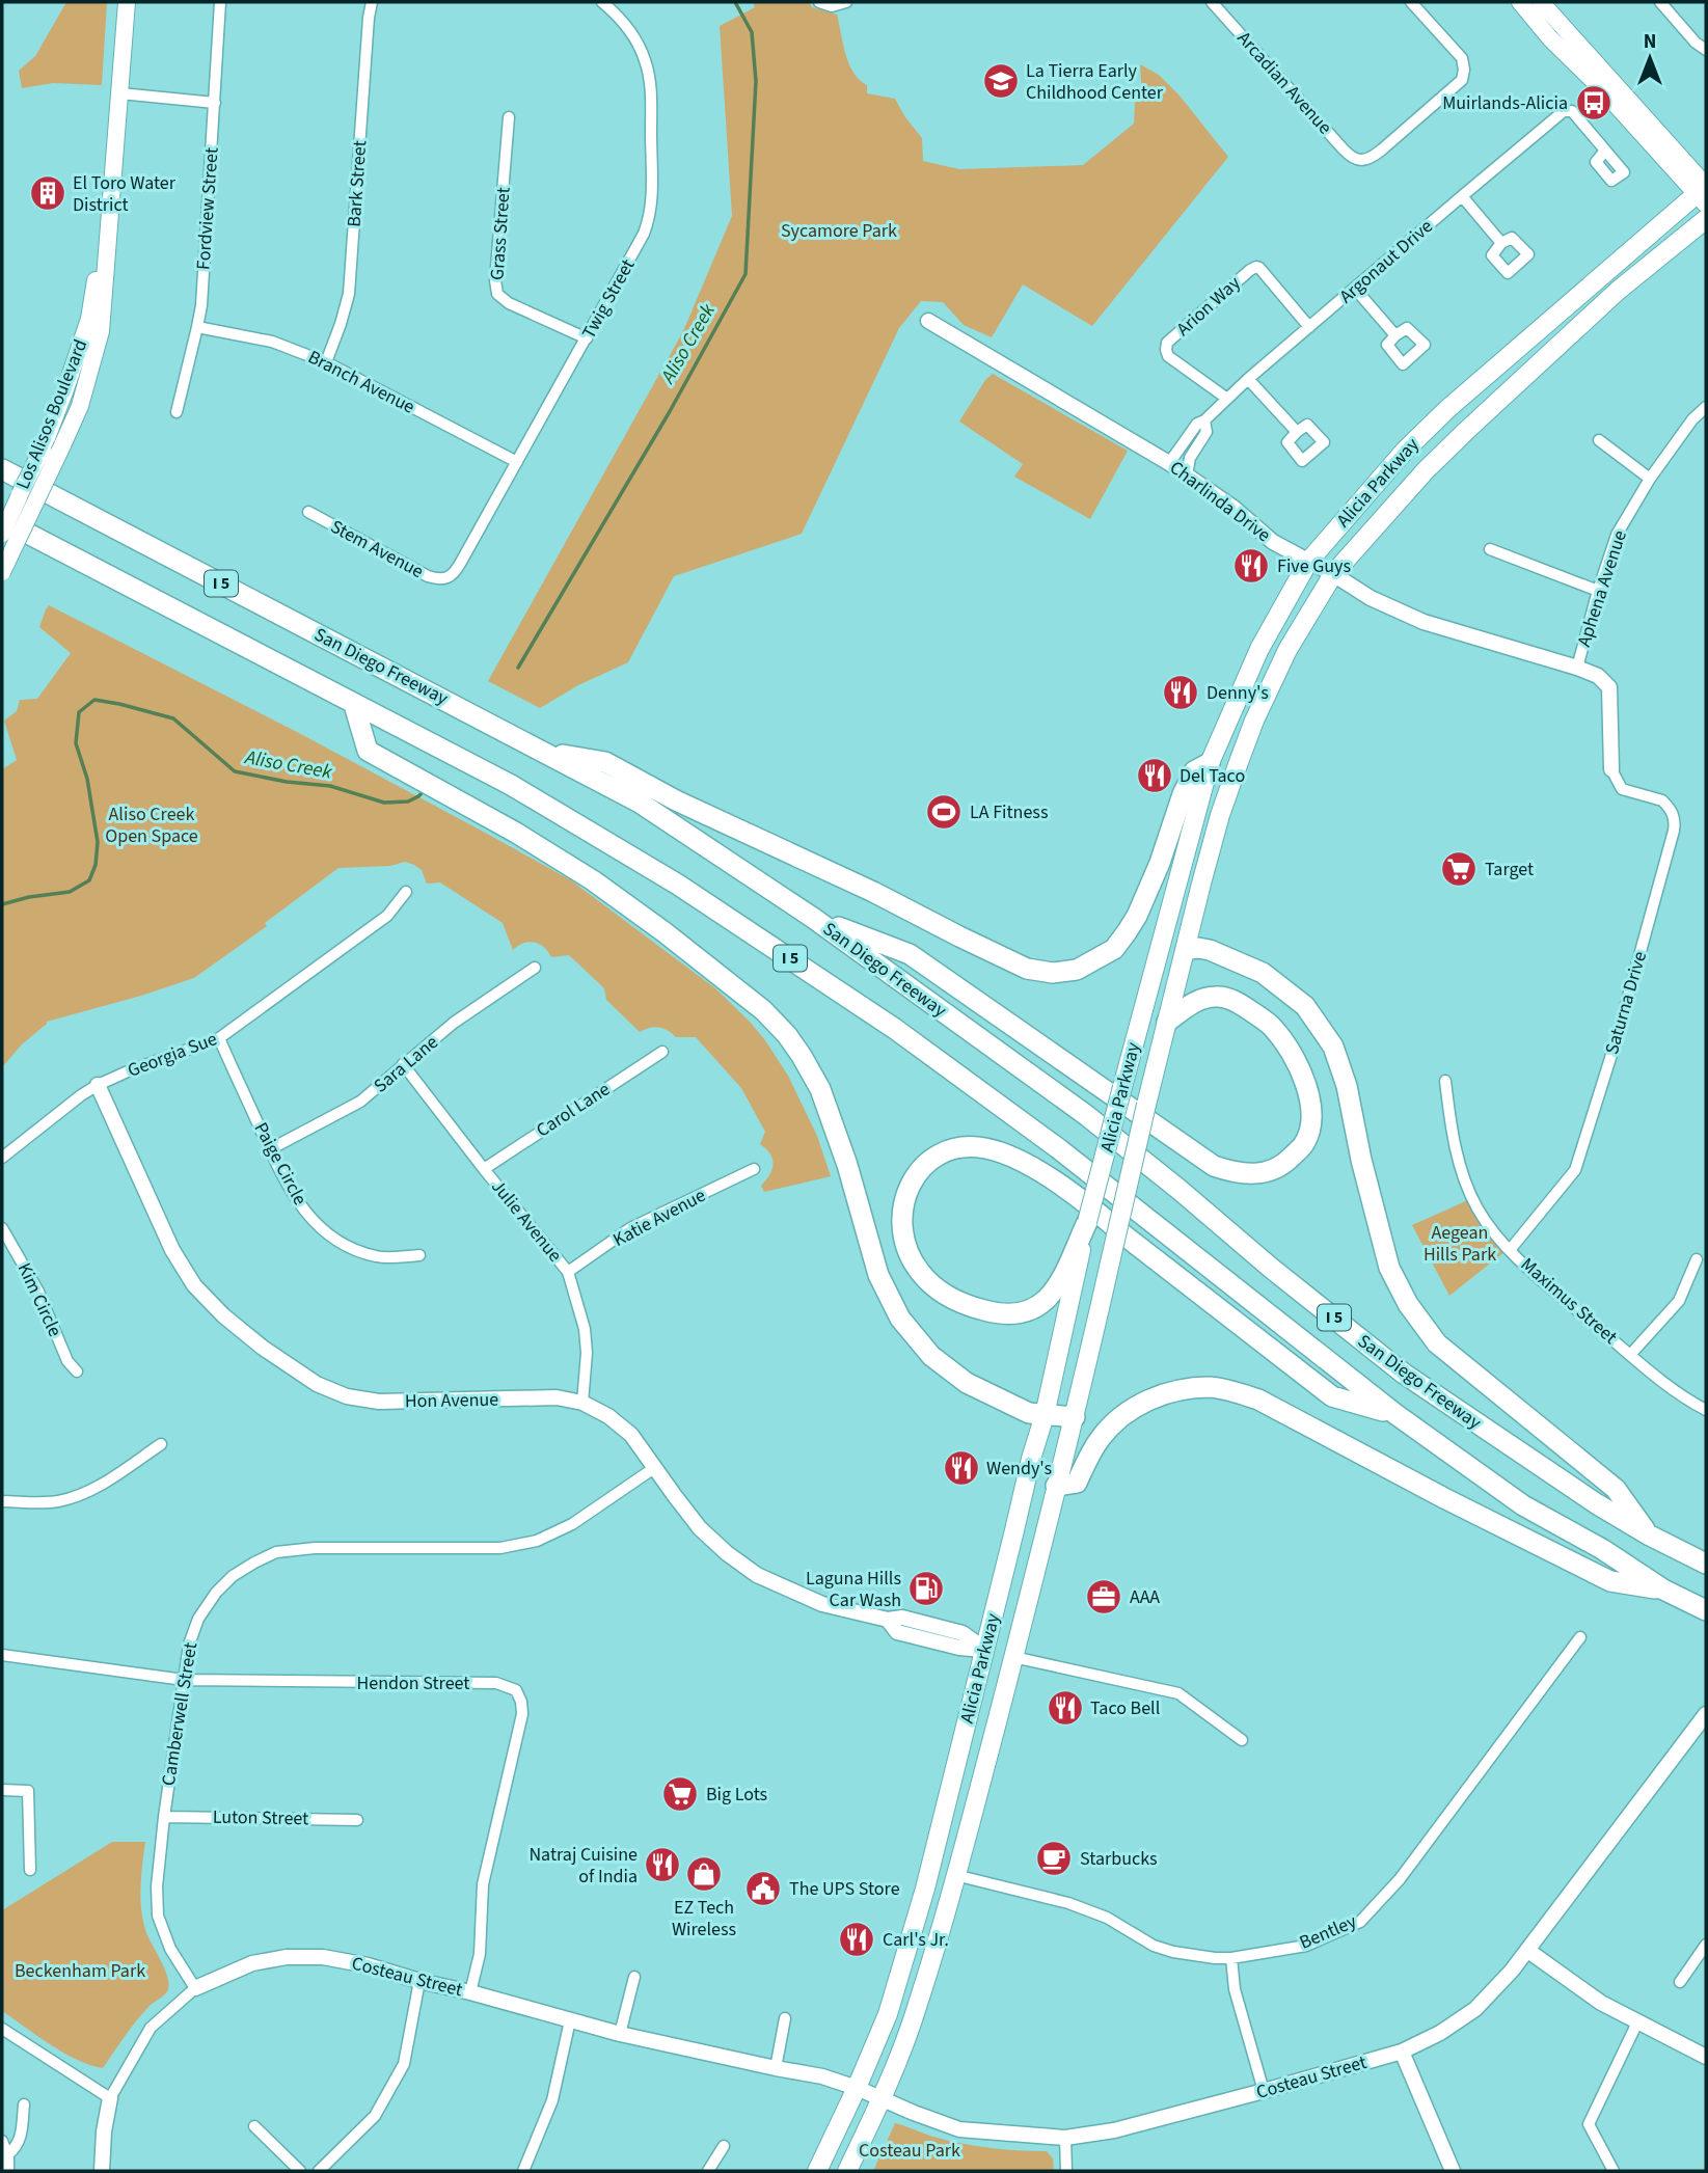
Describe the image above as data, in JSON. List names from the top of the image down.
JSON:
{
  "streets": {
    "highway": ["I 5", "San Diego Freeway"],
    "main road": ["Los Alisos Boulevard", "Alicia Parkway"],
    "street": [
      "Arcadian Avenue",
      "Bark Street",
      "Fordview Street",
      "Grass Street",
      "Argonaut Drive",
      "Twig Street",
      "Arion Way",
      "Branch Avenue",
      "Charlinda Drive",
      "Stem Avenue",
      "Aphena Avenue",
      "Saturna Drive",
      "Georgia Sue",
      "Sara Lane",
      "Carol Lane",
      "Paige Circle",
      "Katie Avenue",
      "Julie Avenue",
      "Kim Circle",
      "Maximus Street",
      "Hon Avenue",
      "Hendon Street",
      "Camberwell Street",
      "Luton Street",
      "Bentley",
      "Costeau Street"
    ]
  },
  "crossings": [
    ["Bark Street", "Branch Avenue"],
    ["Fordview Street", "Branch Avenue"],
    ["Grass Street", "Twig Street"],
    ["Argonaut Drive", "Arion Way"],
    ["Argonaut Drive", "Charlinda Drive"],
    ["Twig Street", "Branch Avenue"],
    ["Twig Street", "Stem Avenue"],
    ["Alicia Parkway", "Charlinda Drive"],
    ["Alicia Parkway", "Hon Avenue"],
    ["Alicia Parkway", "Bentley"],
    ["Alicia Parkway", "Costeau Street"],
    ["Charlinda Drive", "Aphena Avenue"],
    ["Charlinda Drive", "Saturna Drive"],
    ["Saturna Drive", "Maximus Street"],
    ["Georgia Sue", "Paige Circle"],
    ["Georgia Sue", "Hon Avenue"],
    ["Sara Lane", "Paige Circle"],
    ["Sara Lane", "Julie Avenue"],
    ["Carol Lane", "Julie Avenue"],
    ["Katie Avenue", "Julie Avenue"],
    ["Julie Avenue", "Hon Avenue"],
    ["Hon Avenue", "Camberwell Street"],
    ["Hendon Street", "Camberwell Street"],
    ["Hendon Street", "Costeau Street"],
    ["Camberwell Street", "Luton Street"],
    ["Camberwell Street", "Costeau Street"]
  ],
  "water": ["Aliso Creek"],
  "parks": [
    "Sycamore Park",
    "Aliso Creek Open Space",
    "Aegean Hills Park",
    "Beckenham Park",
    "Costeau Park"
  ],
  "places": {
    "school or university": ["La Tierra Early Childhood Center"],
    "bus stop": ["Muirlands-Alicia"],
    "building": ["El Toro Water District"],
    "restaurant": [
      "Five Guys",
      "Denny's",
      "Del Taco",
      "Wendy's",
      "Taco Bell",
      "Natraj Cuisine of India",
      "Carl's Jr."
    ],
    "sports": ["LA Fitness"],
    "supermarket": ["Target", "Big Lots"],
    "fuel station": ["Laguna Hills Car Wash"],
    "office": ["AAA"],
    "cafe": ["Starbucks"],
    "shop": ["EZ Tech Wireless"],
    "public building": ["The UPS Store"]
  },
  "north": "top"
}
